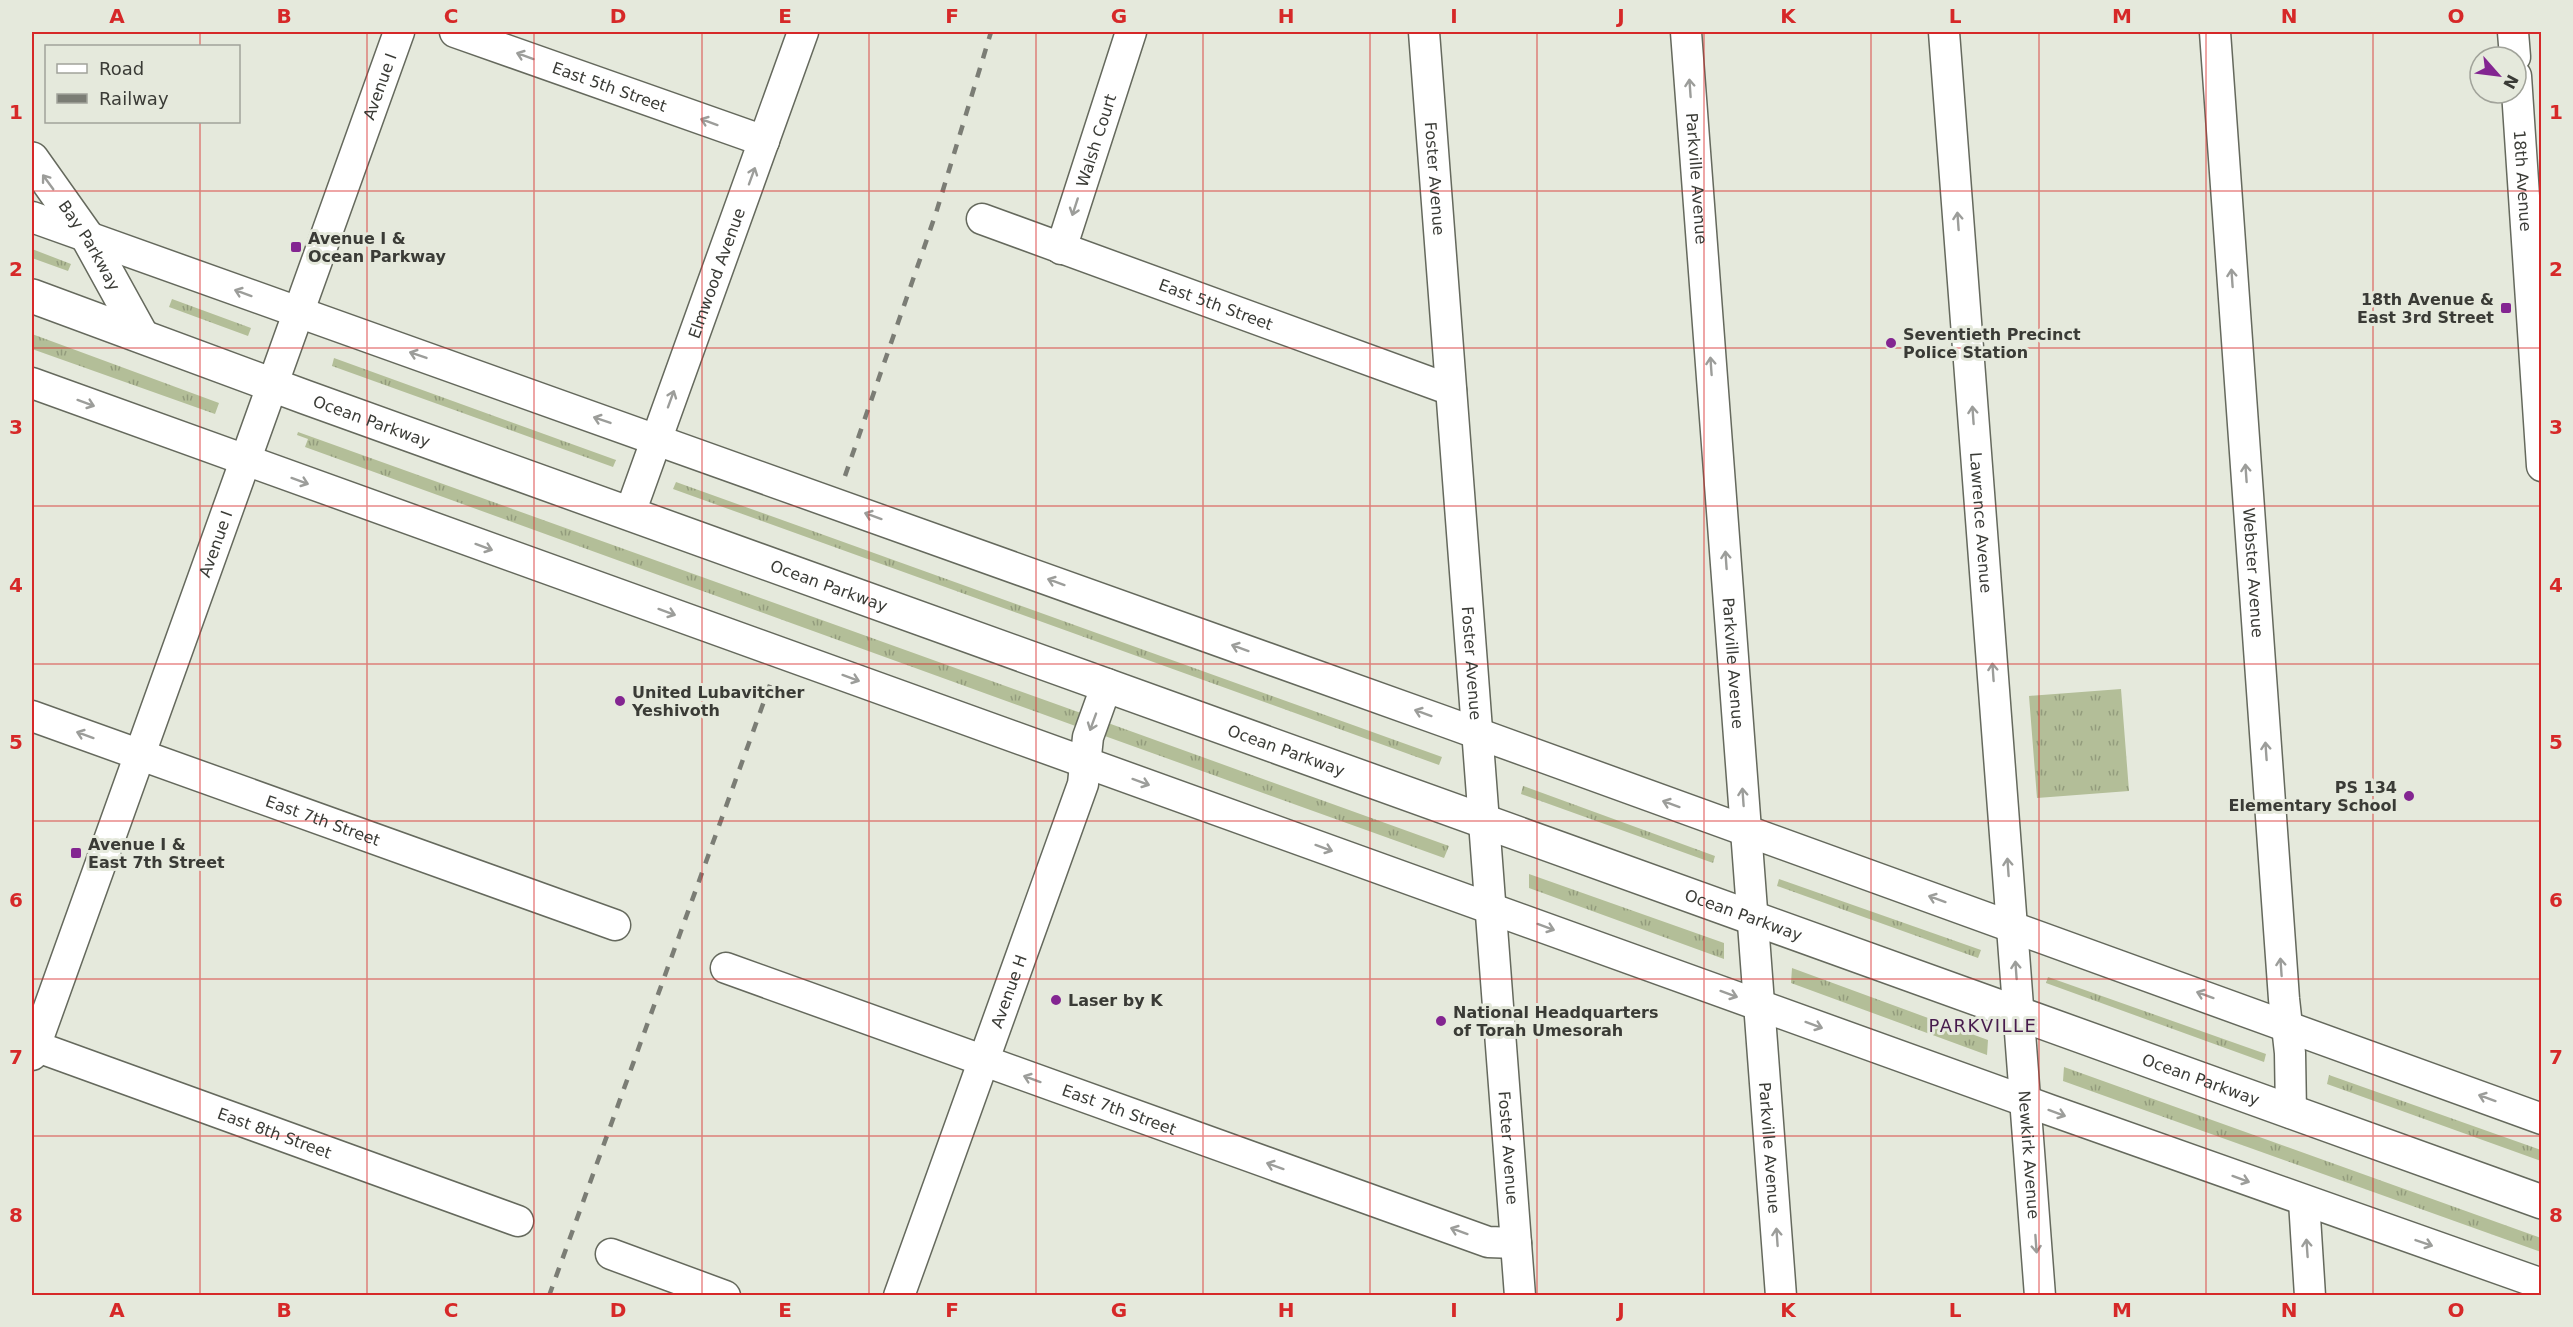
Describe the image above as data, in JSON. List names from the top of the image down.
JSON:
{
  "streets": {
    "main road": ["Bay Parkway", "Ocean Parkway"],
    "street": [
      "Avenue I",
      "East 5th Street",
      "Walsh Court",
      "Foster Avenue",
      "Parkville Avenue",
      "18th Avenue",
      "Elmwood Avenue",
      "Lawrence Avenue",
      "Webster Avenue",
      "East 7th Street",
      "Avenue H",
      "East 8th Street",
      "Newkirk Avenue"
    ]
  },
  "crossings": [
    ["Avenue I", "Ocean Parkway"],
    ["Avenue I", "East 7th Street"],
    ["Avenue I", "East 8th Street"],
    ["East 5th Street", "Walsh Court"],
    ["East 5th Street", "Foster Avenue"],
    ["East 5th Street", "Elmwood Avenue"],
    ["Foster Avenue", "Ocean Parkway"],
    ["Foster Avenue", "East 7th Street"],
    ["Parkville Avenue", "Ocean Parkway"],
    ["Bay Parkway", "Ocean Parkway"],
    ["Elmwood Avenue", "Ocean Parkway"],
    ["Ocean Parkway", "Lawrence Avenue"],
    ["Ocean Parkway", "Webster Avenue"],
    ["Ocean Parkway", "Avenue H"],
    ["Ocean Parkway", "Newkirk Avenue"],
    ["Lawrence Avenue", "Newkirk Avenue"],
    ["East 7th Street", "Avenue H"]
  ],
  "one_way": [
    "East 5th Street",
    "Walsh Court",
    "Parkville Avenue",
    "Bay Parkway",
    "Elmwood Avenue",
    "Lawrence Avenue",
    "Webster Avenue",
    "East 7th Street"
  ],
  "districts": ["PARKVILLE"],
  "places": {
    "transit": ["Avenue I & Ocean Parkway", "18th Avenue & East 3rd Street", "Avenue I & East 7th Street"],
    "other": [
      "Seventieth Precinct Police Station",
      "United Lubavitcher Yeshivoth",
      "PS 134 Elementary School",
      "Laser by K",
      "National Headquarters of Torah Umesorah"
    ]
  },
  "legend": ["Road", "Railway"],
  "north": "bottom right",
  "grid": {
    "columns": [
      "A",
      "B",
      "C",
      "D",
      "E",
      "F",
      "G",
      "H",
      "I",
      "J",
      "K",
      "L",
      "M",
      "N",
      "O"
    ],
    "rows": [
      "1",
      "2",
      "3",
      "4",
      "5",
      "6",
      "7",
      "8"
    ]
  }
}
